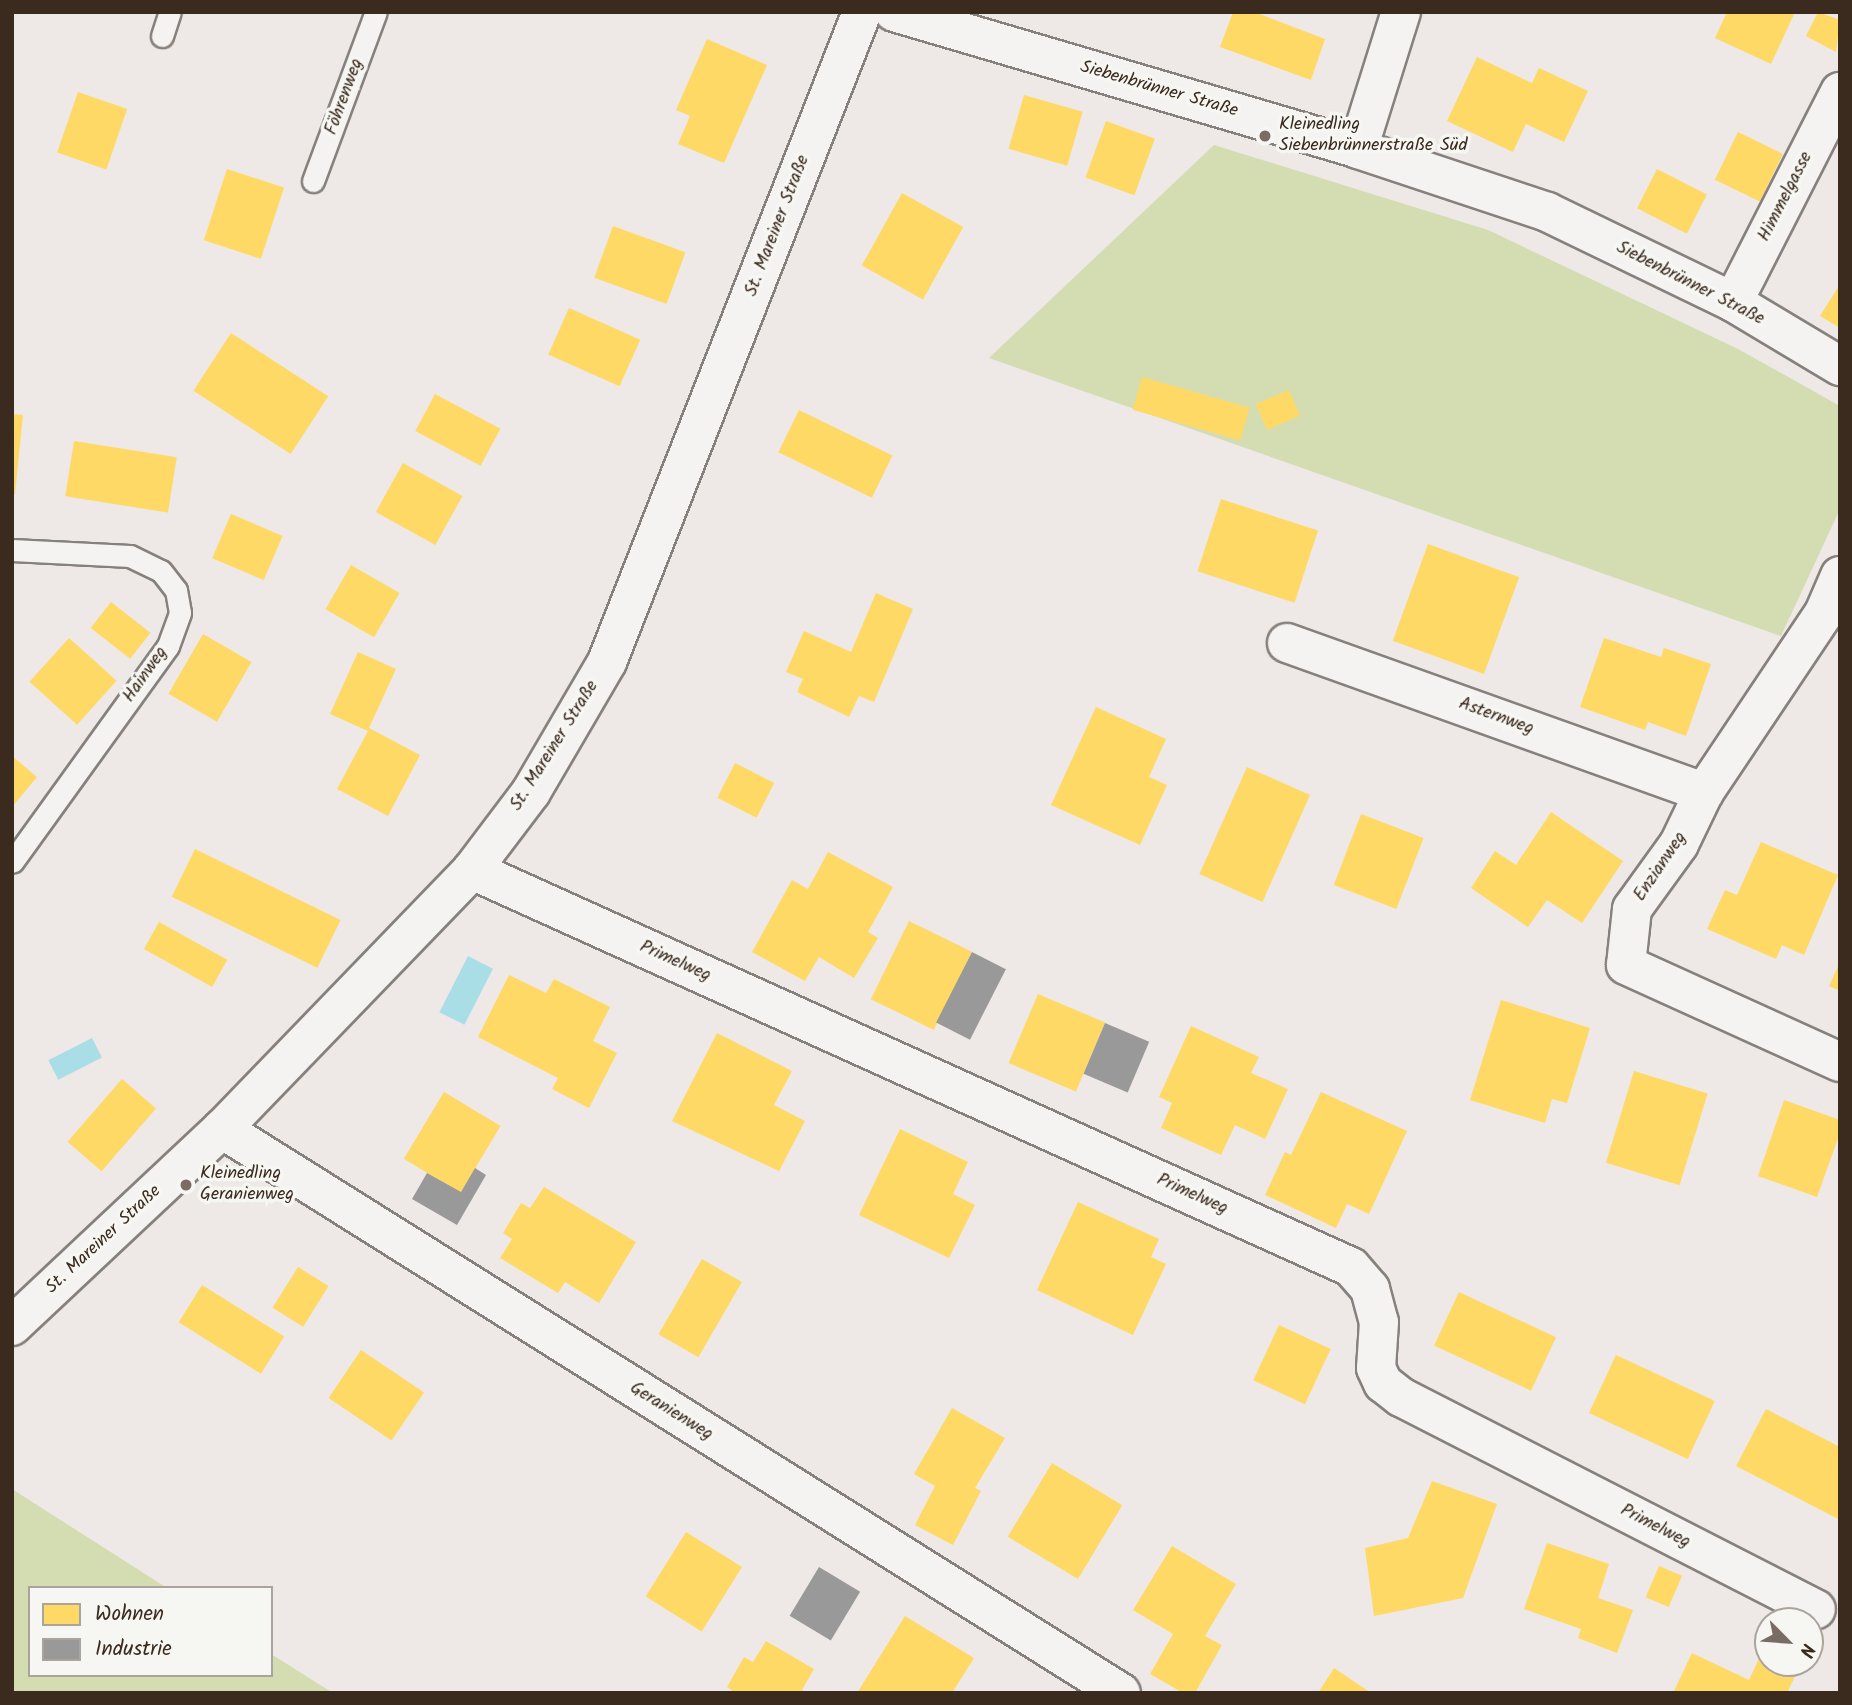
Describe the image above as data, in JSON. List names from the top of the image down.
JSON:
{
  "streets": {
    "street": [
      "Siebenbrünner Straße",
      "Himmelgasse",
      "St. Mareiner Straße",
      "Asternweg",
      "Enzianweg",
      "Primelweg",
      "Geranienweg"
    ],
    "lane": ["Föhrenweg", "Hainweg"]
  },
  "crossings": [
    ["Siebenbrünner Straße", "Himmelgasse"],
    ["St. Mareiner Straße", "Primelweg"],
    ["St. Mareiner Straße", "Geranienweg"],
    ["Asternweg", "Enzianweg"]
  ],
  "places": ["Kleinedling Siebenbrünnerstraße Süd", "Kleinedling Geranienweg"],
  "legend": ["Wohnen", "Industrie"],
  "north": "bottom right"
}
